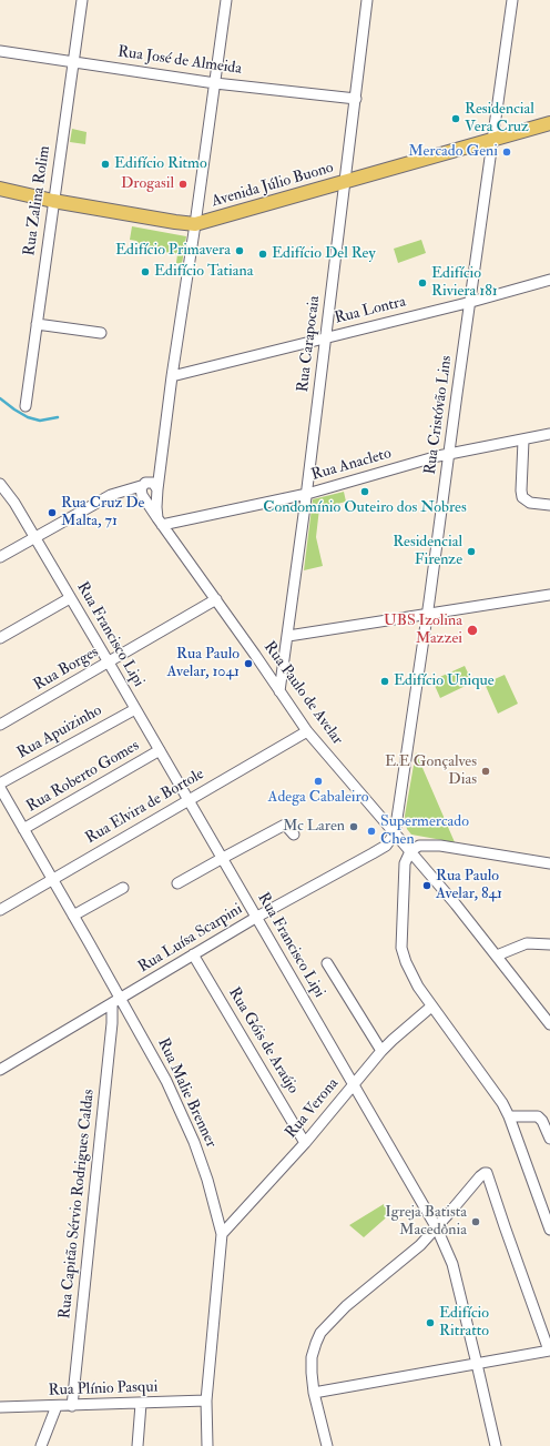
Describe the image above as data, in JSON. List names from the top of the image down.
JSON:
{
  "streets": {
    "main road": ["Avenida Júlio Buono"],
    "street": [
      "Rua José de Almeida",
      "Rua Zalina Rolim",
      "Rua Lontra",
      "Rua Carapocaia",
      "Rua Cristóvão Lins",
      "Rua Anacleto",
      "Rua Francisco Lipi",
      "Rua Borges",
      "Rua Paulo de Avelar",
      "Rua Apuizinho",
      "Rua Roberto Gomes",
      "Rua Elvira de Bortole",
      "Rua Luísa Scarpini",
      "Rua Góis de Araújo",
      "Rua Malie Brenner",
      "Rua Verona",
      "Rua Capitão Sérvio Rodrigues Caldas",
      "Rua Plínio Pasqui"
    ]
  },
  "crossings": [
    ["Rua José de Almeida", "Rua Zalina Rolim"],
    ["Rua José de Almeida", "Rua Carapocaia"],
    ["Avenida Júlio Buono", "Rua Zalina Rolim"],
    ["Avenida Júlio Buono", "Rua Carapocaia"],
    ["Avenida Júlio Buono", "Rua Cristóvão Lins"],
    ["Rua Lontra", "Rua Carapocaia"],
    ["Rua Lontra", "Rua Cristóvão Lins"],
    ["Rua Carapocaia", "Rua Anacleto"],
    ["Rua Carapocaia", "Rua Paulo de Avelar"],
    ["Rua Cristóvão Lins", "Rua Anacleto"],
    ["Rua Cristóvão Lins", "Rua Paulo de Avelar"],
    ["Rua Cristóvão Lins", "Rua Luísa Scarpini"],
    ["Rua Anacleto", "Rua Paulo de Avelar"],
    ["Rua Francisco Lipi", "Rua Borges"],
    ["Rua Francisco Lipi", "Rua Apuizinho"],
    ["Rua Francisco Lipi", "Rua Roberto Gomes"],
    ["Rua Francisco Lipi", "Rua Elvira de Bortole"],
    ["Rua Francisco Lipi", "Rua Luísa Scarpini"],
    ["Rua Francisco Lipi", "Rua Verona"],
    ["Rua Borges", "Rua Paulo de Avelar"],
    ["Rua Paulo de Avelar", "Rua Elvira de Bortole"],
    ["Rua Paulo de Avelar", "Rua Luísa Scarpini"],
    ["Rua Roberto Gomes", "Rua Malie Brenner"],
    ["Rua Elvira de Bortole", "Rua Malie Brenner"],
    ["Rua Luísa Scarpini", "Rua Góis de Araújo"],
    ["Rua Luísa Scarpini", "Rua Malie Brenner"],
    ["Rua Luísa Scarpini", "Rua Capitão Sérvio Rodrigues Caldas"],
    ["Rua Góis de Araújo", "Rua Verona"],
    ["Rua Malie Brenner", "Rua Verona"],
    ["Rua Malie Brenner", "Rua Capitão Sérvio Rodrigues Caldas"],
    ["Rua Malie Brenner", "Rua Plínio Pasqui"],
    ["Rua Capitão Sérvio Rodrigues Caldas", "Rua Plínio Pasqui"]
  ],
  "places": [
    "Residencial Vera Cruz",
    "Mercado Geni",
    "Edifício Ritmo",
    "Drogasil",
    "Edifício Primavera",
    "Edifício Del Rey",
    "Edifício Tatiana",
    "Edifício Riviera 181",
    "Condomínio Outeiro dos Nobres",
    "Rua Cruz De Malta, 71",
    "Residencial Firenze",
    "UBS Izolina Mazzei",
    "Rua Paulo Avelar, 1041",
    "Edifício Unique",
    "E.E Gonçalves Dias",
    "Adega Cabaleiro",
    "Mc Laren",
    "Supermercado Chen",
    "Rua Paulo Avelar, 841",
    "Igreja Batista Macedônia",
    "Edifício Ritratto"
  ]
}
